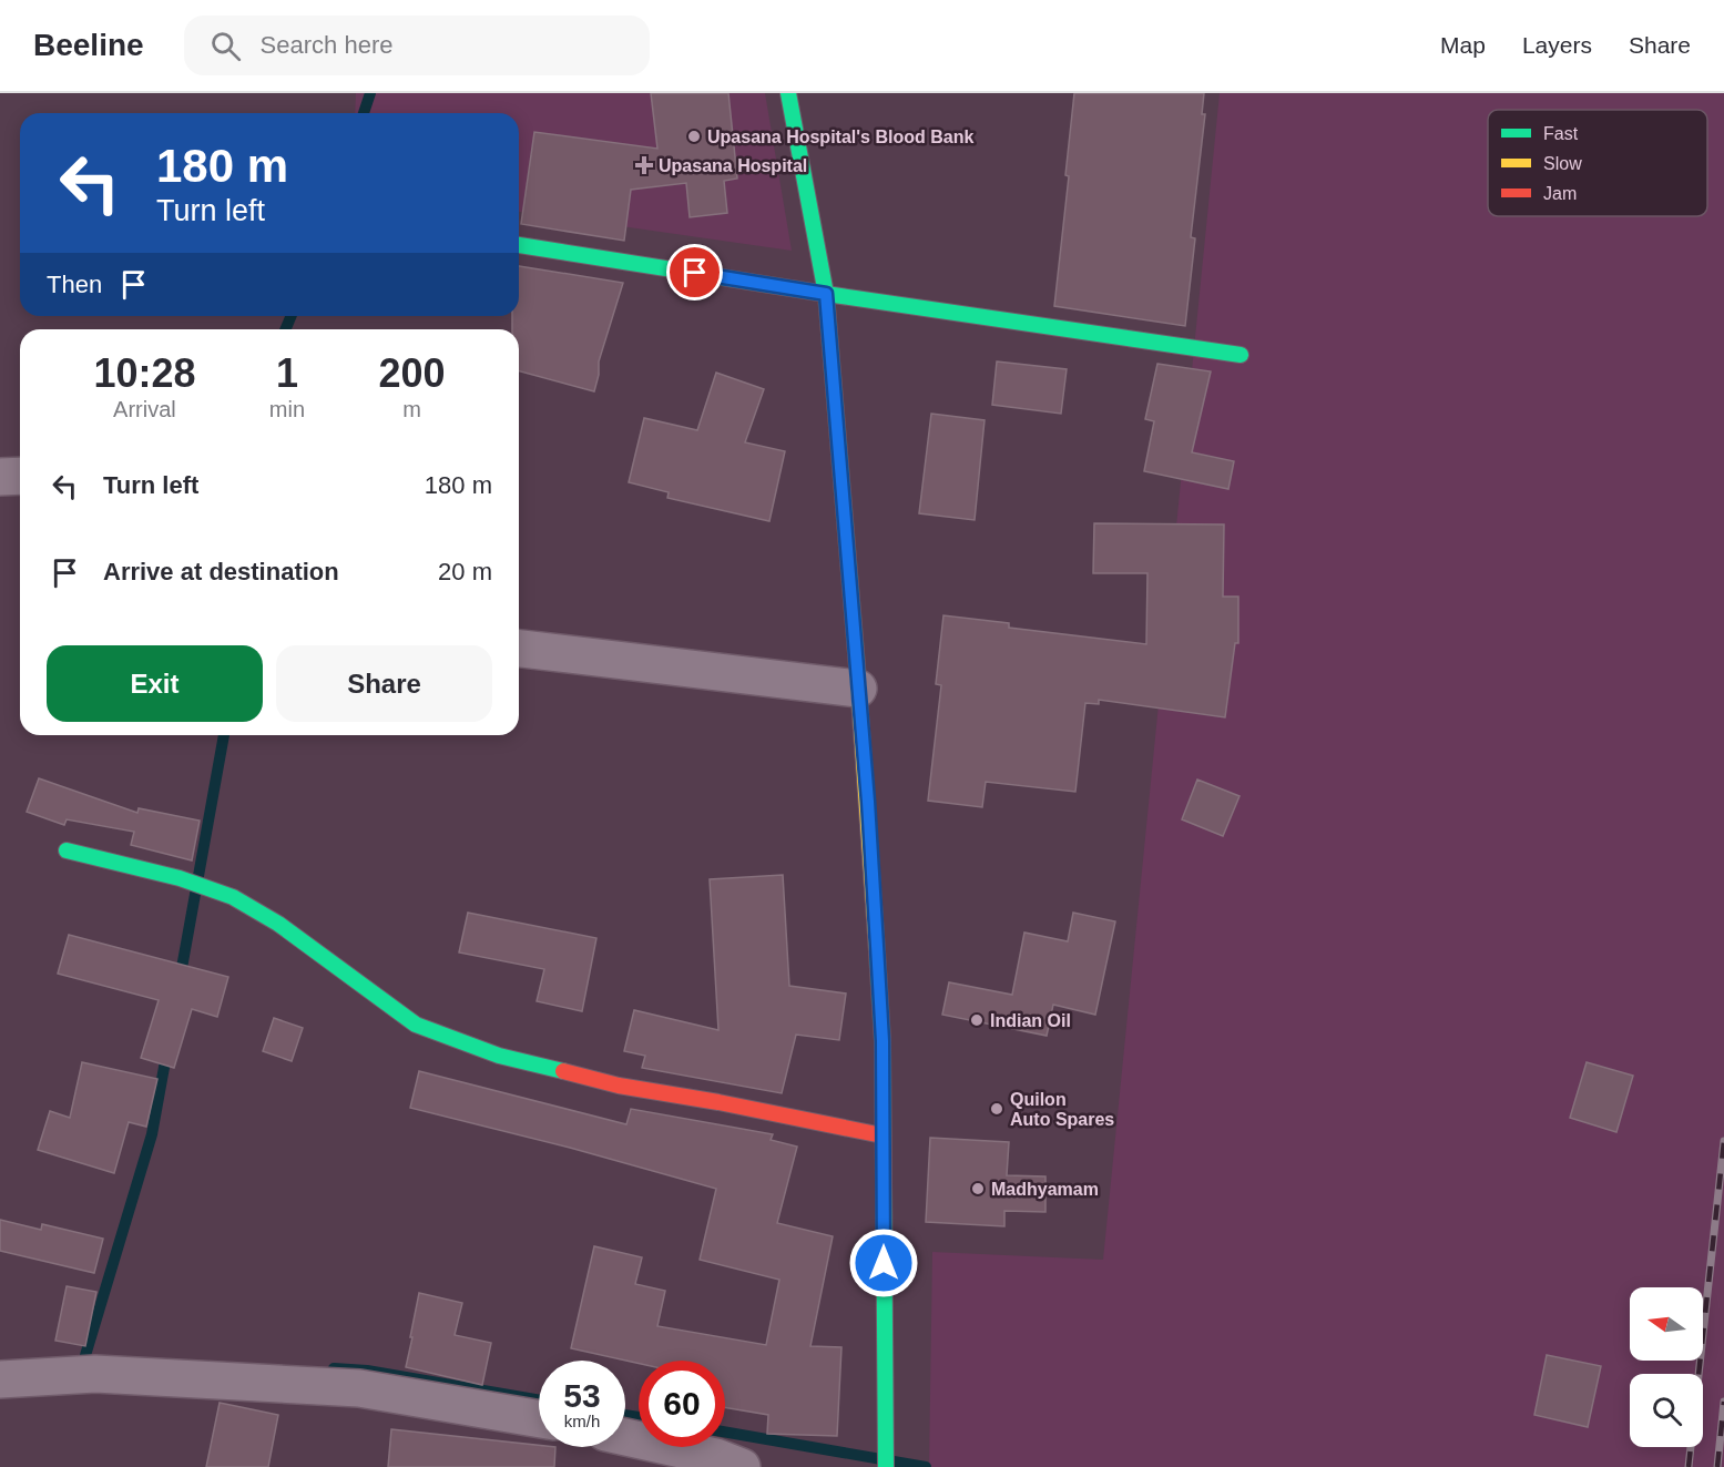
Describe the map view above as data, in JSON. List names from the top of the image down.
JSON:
{
  "places": {
    "other": [
      "Upasana Hospital's Blood Bank",
      "Indian Oil",
      "Quilon Auto Spares",
      "Madhyamam"
    ],
    "health": ["Upasana Hospital"]
  },
  "legend": ["Fast", "Slow", "Jam"],
  "north": "left",
  "page": {
    "header": "Beeline",
    "search": "Search here",
    "nav": ["Map", "Layers", "Share"],
    "turn": ["180 m", "Turn left"],
    "then": "Then",
    "eta": [
      "10:28",
      "Arrival",
      "1",
      "min",
      "200",
      "m"
    ],
    "list": [
      {
        "name": "Turn left",
        "value": "180 m"
      },
      {
        "name": "Arrive at destination",
        "value": "20 m"
      }
    ],
    "buttons": ["Exit", "Share"],
    "speed": "53 km/h",
    "limit": "60"
  }
}
